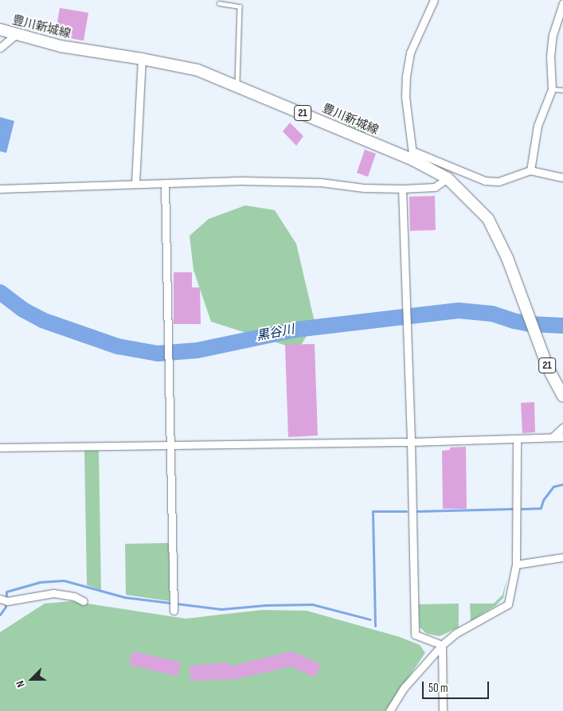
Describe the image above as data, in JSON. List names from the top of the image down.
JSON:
{
  "streets": {
    "main road": ["豊川新城線", "21"]
  },
  "water": ["黒谷川"],
  "scale_bar": "50 m",
  "north": "bottom left"
}
